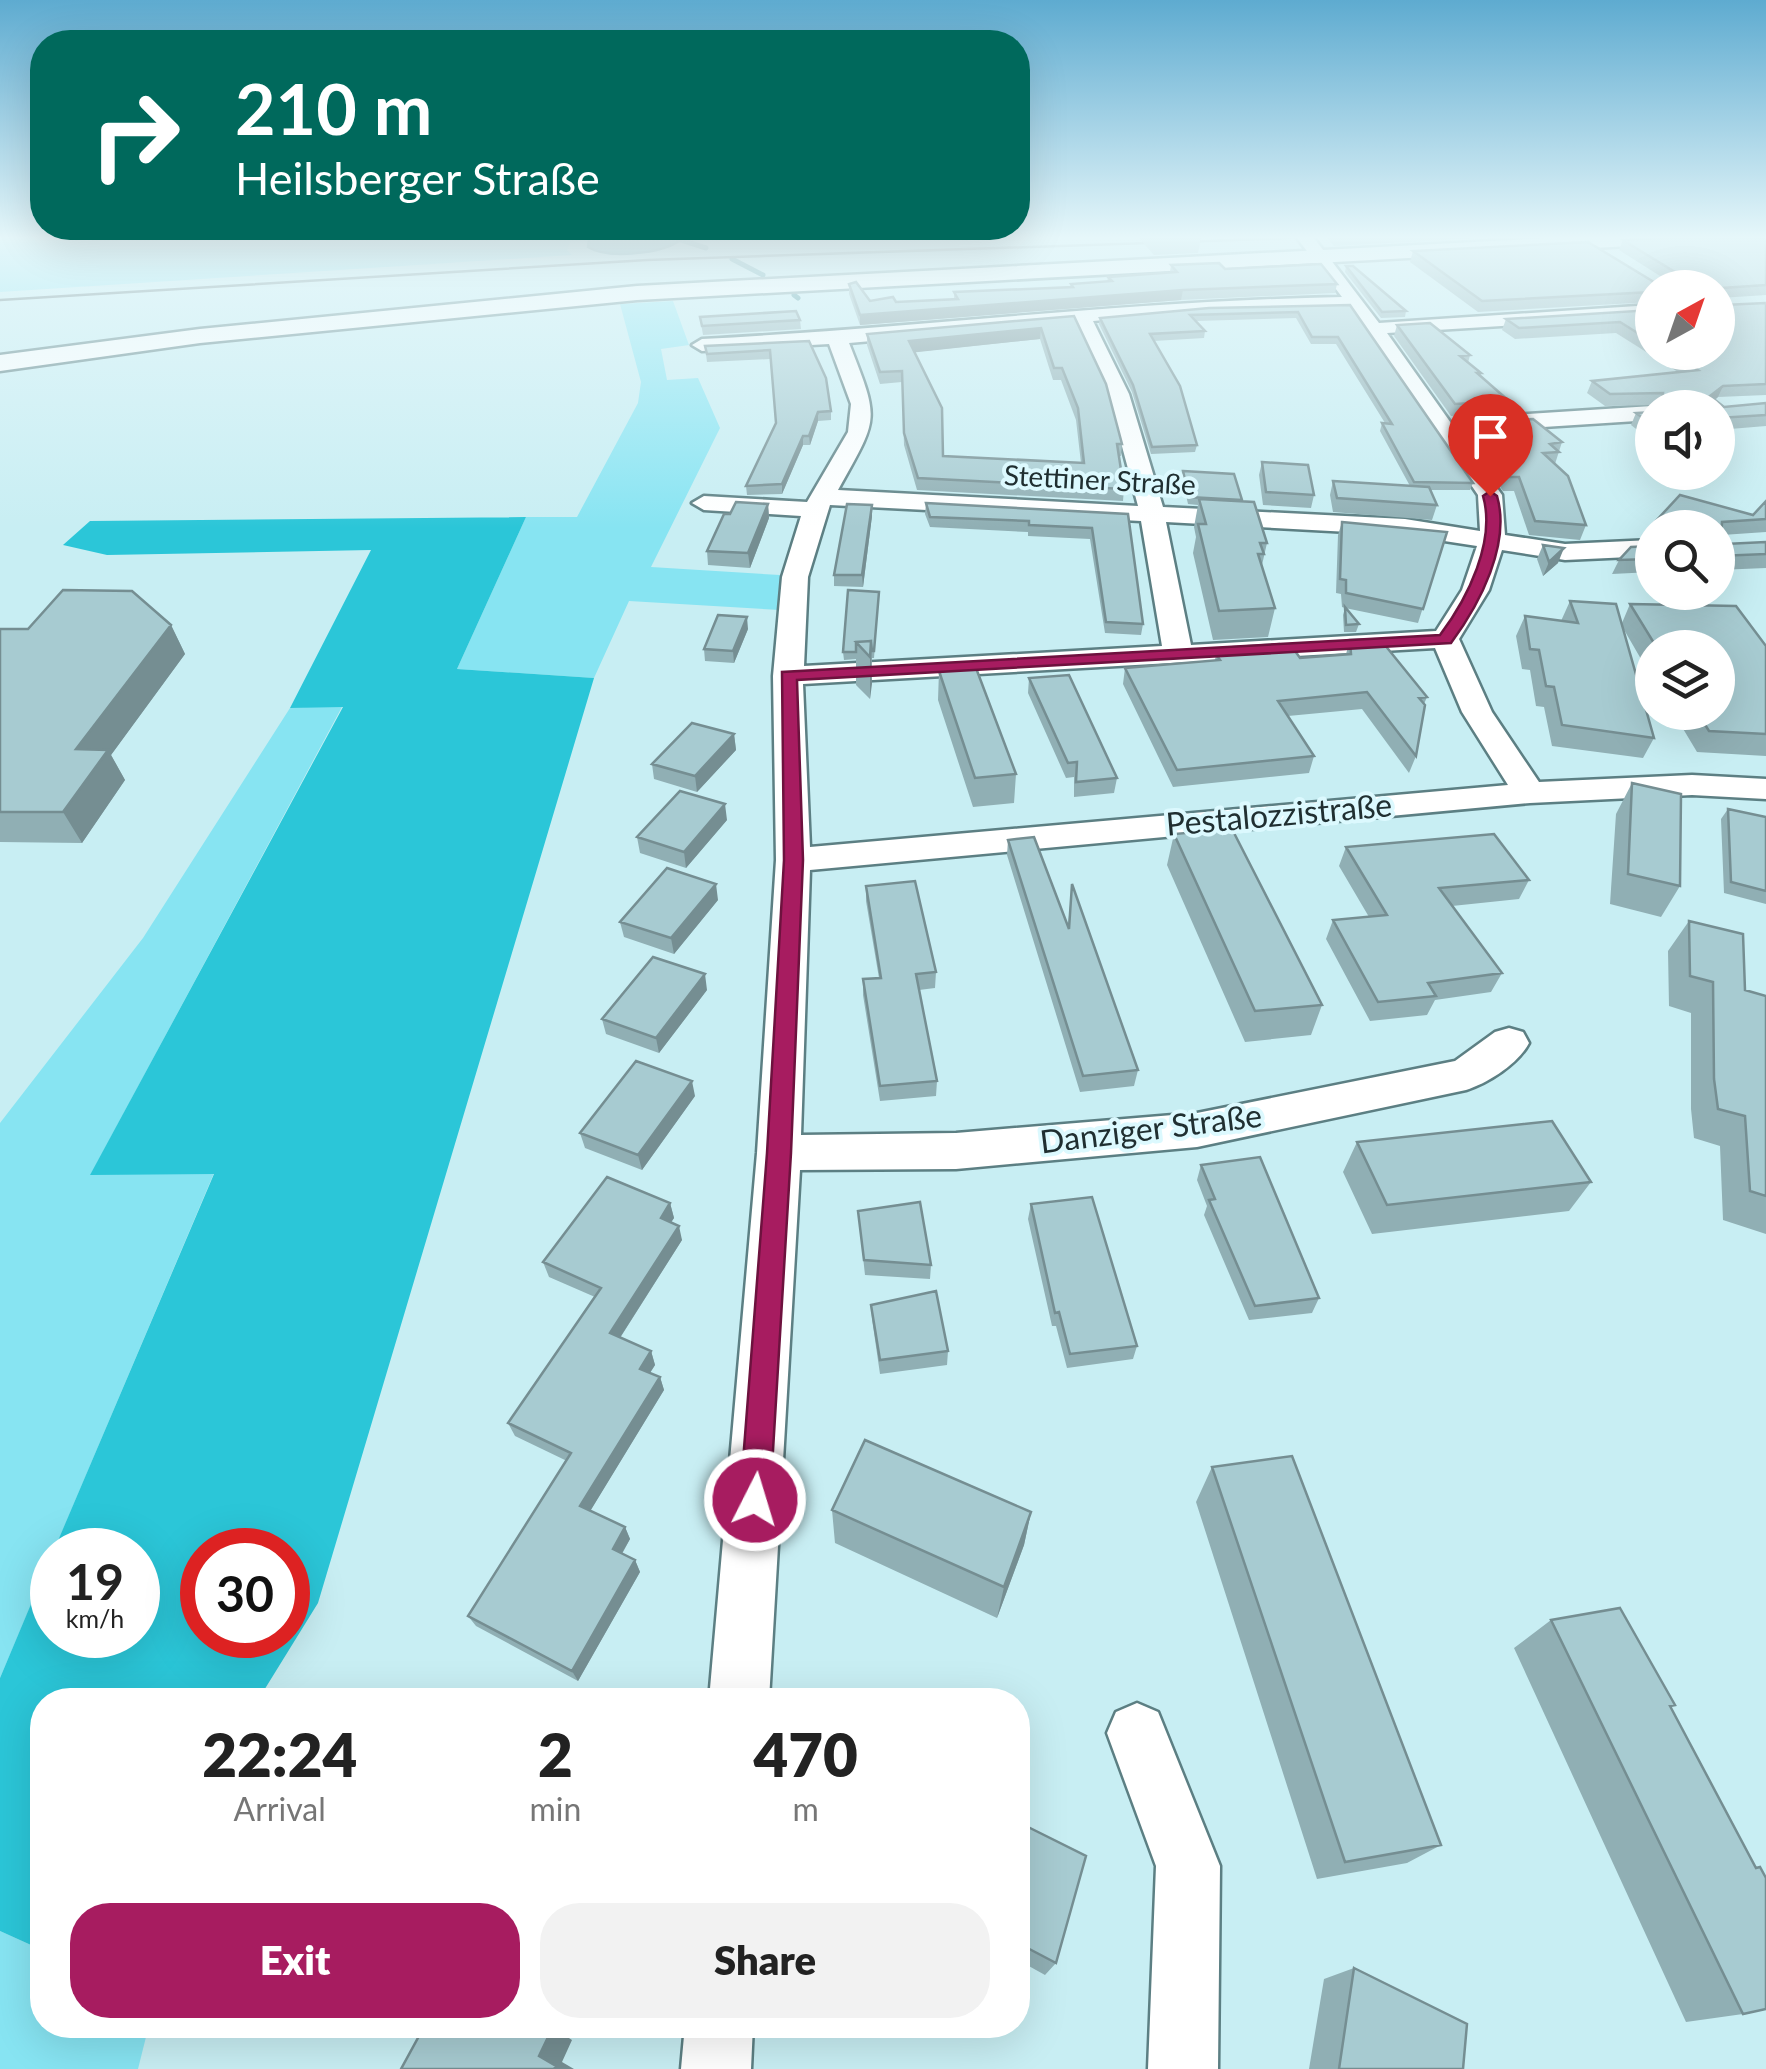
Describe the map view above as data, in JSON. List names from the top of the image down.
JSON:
{
  "streets": {
    "street": ["Stettiner Straße", "Pestalozzistraße", "Danziger Straße"]
  },
  "north": "top right",
  "page": {
    "turn": ["210 m", "Heilsberger Straße"],
    "speed": "19 km/h",
    "limit": "30",
    "eta": [
      "22:24",
      "Arrival",
      "2",
      "min",
      "470",
      "m"
    ],
    "buttons": ["Exit", "Share"]
  }
}
